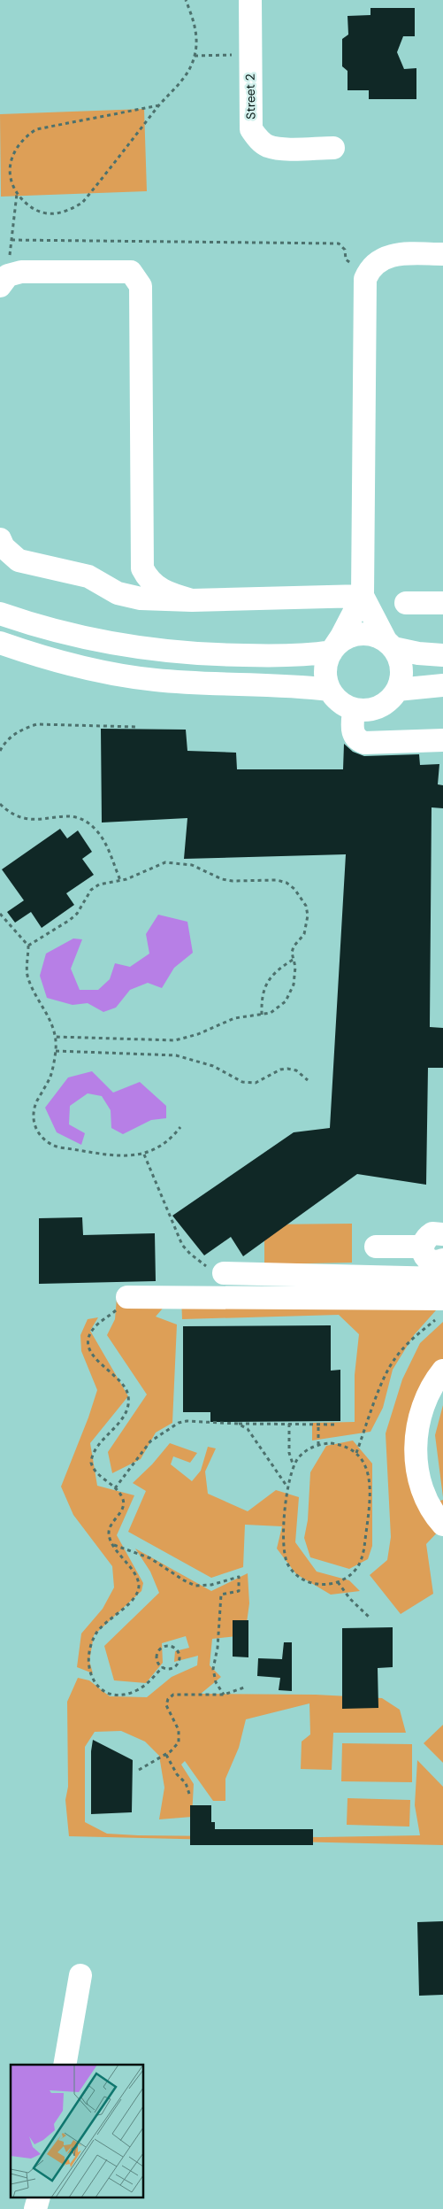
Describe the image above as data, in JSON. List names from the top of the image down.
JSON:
{
  "streets": {
    "street": ["Street 2"]
  }
}
